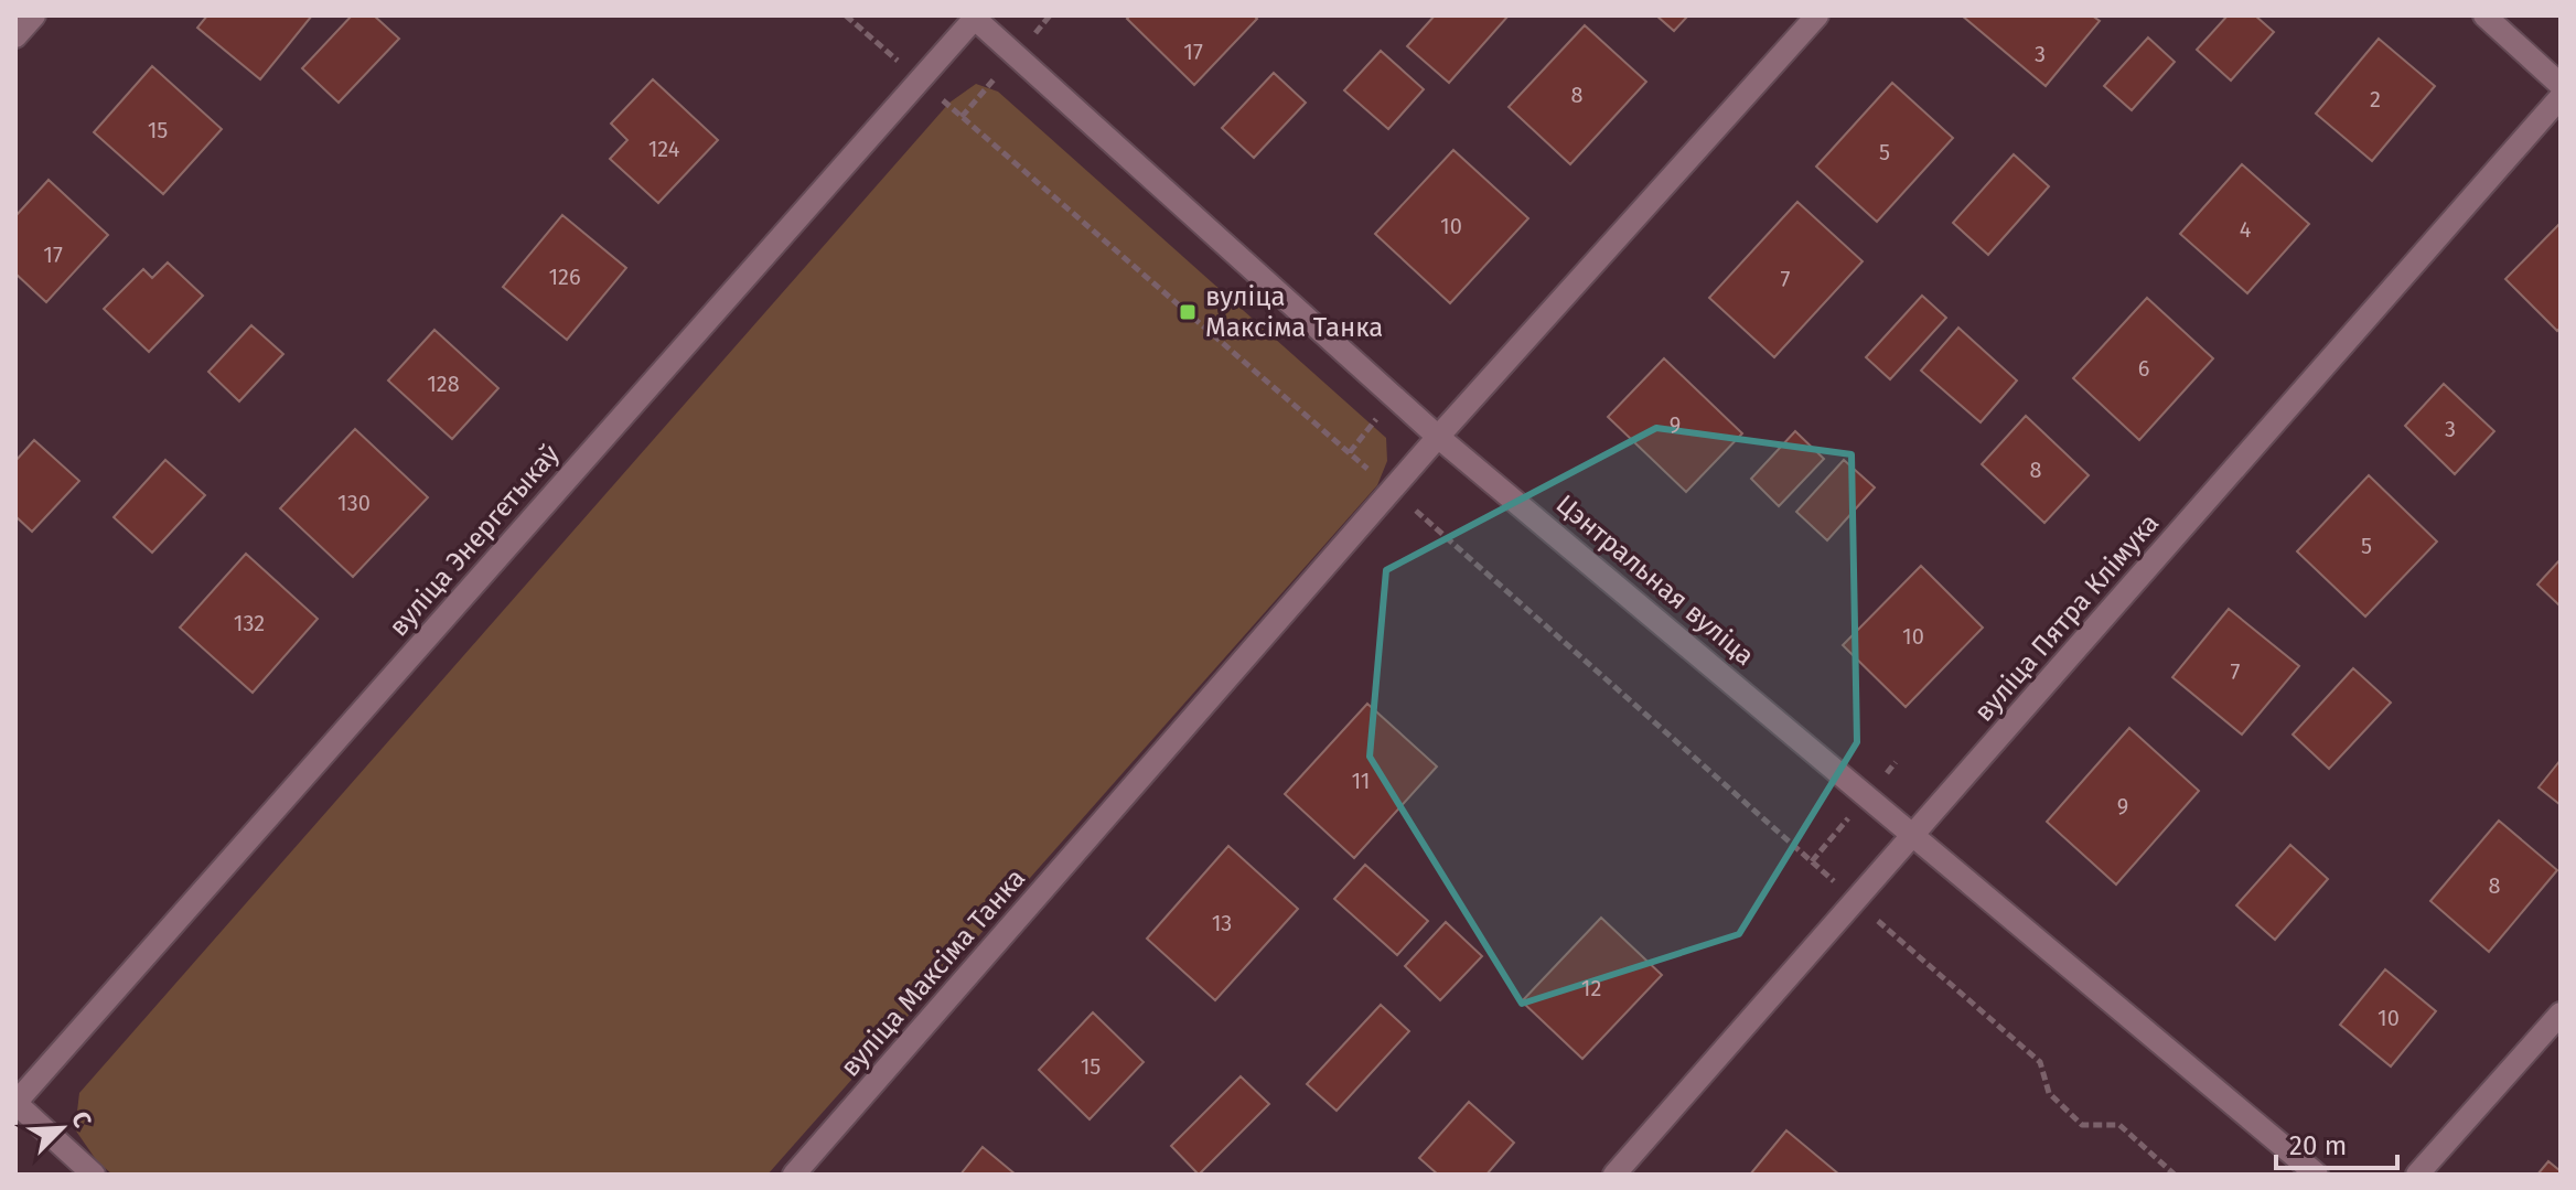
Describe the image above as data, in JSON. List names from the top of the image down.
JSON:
{
  "streets": {
    "street": [
      "вуліца Энергетыкаў",
      "Цэнтральная вуліца",
      "вуліца Пятра Клімука",
      "вуліца Максіма Танка"
    ]
  },
  "crossings": [
    ["вуліца Энергетыкаў", "Цэнтральная вуліца"],
    ["Цэнтральная вуліца", "вуліца Пятра Клімука"],
    ["Цэнтральная вуліца", "вуліца Максіма Танка"]
  ],
  "places": {
    "transit": ["вуліца Максіма Танка"]
  },
  "house_numbers": [
    "17",
    "3",
    "8",
    "2",
    "15",
    "124",
    "5",
    "10",
    "4",
    "17",
    "126",
    "7",
    "6",
    "128",
    "9",
    "3",
    "8",
    "130",
    "5",
    "132",
    "10",
    "7",
    "11",
    "9",
    "8",
    "13",
    "12",
    "10",
    "15"
  ],
  "scale_bar": "20 m",
  "north": "top right"
}
